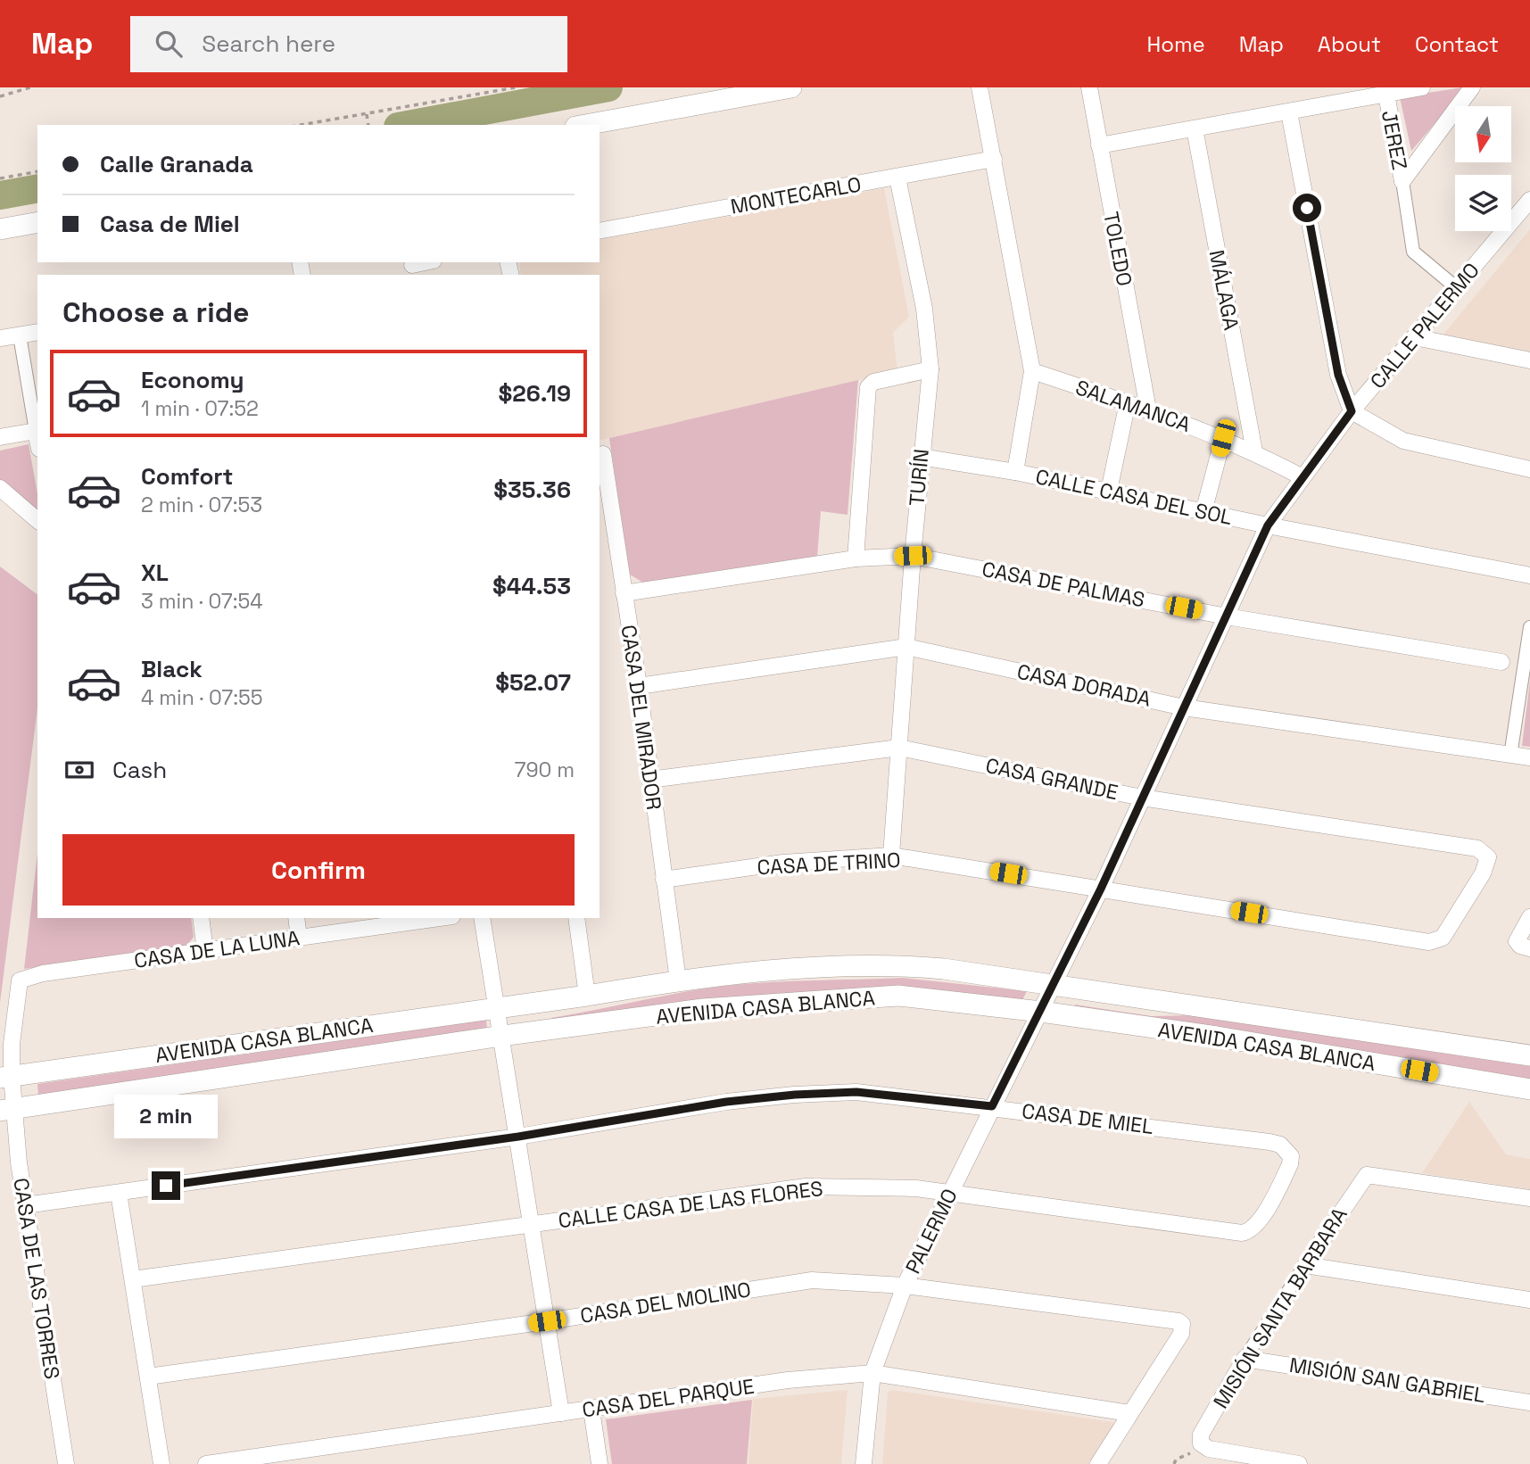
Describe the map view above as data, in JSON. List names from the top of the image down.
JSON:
{
  "streets": {
    "street": [
      "JEREZ",
      "MONTECARLO",
      "TOLEDO",
      "MÁLAGA",
      "CALLE PALERMO",
      "SALAMANCA",
      "TURÍN",
      "CALLE CASA DEL SOL",
      "CASA DE PALMAS",
      "CASA DORADA",
      "CASA DEL MIRADOR",
      "CASA GRANDE",
      "CASA DE TRINO",
      "CASA DE LA LUNA",
      "AVENIDA CASA BLANCA",
      "CASA DE MIEL",
      "CALLE CASA DE LAS FLORES",
      "PALERMO",
      "CASA DE LAS TORRES",
      "CASA DEL MOLINO",
      "MISIÓN SANTA BARBARA",
      "MISIÓN SAN GABRIEL",
      "CASA DEL PARQUE"
    ]
  },
  "crossings": [
    ["MONTECARLO", "TURÍN"],
    ["TOLEDO", "SALAMANCA"],
    ["MÁLAGA", "SALAMANCA"],
    ["CALLE PALERMO", "SALAMANCA"],
    ["CALLE PALERMO", "CALLE CASA DEL SOL"],
    ["CALLE PALERMO", "CASA DE PALMAS"],
    ["CALLE PALERMO", "CASA DORADA"],
    ["CALLE PALERMO", "CASA GRANDE"],
    ["CALLE PALERMO", "CASA DE TRINO"],
    ["CALLE PALERMO", "AVENIDA CASA BLANCA"],
    ["CALLE PALERMO", "PALERMO"],
    ["TURÍN", "CALLE CASA DEL SOL"],
    ["TURÍN", "CASA DE PALMAS"],
    ["TURÍN", "CASA DORADA"],
    ["TURÍN", "CASA GRANDE"],
    ["TURÍN", "CASA DE TRINO"],
    ["CASA DE PALMAS", "CASA DEL MIRADOR"],
    ["CASA DORADA", "CASA DEL MIRADOR"],
    ["CASA DEL MIRADOR", "CASA GRANDE"],
    ["CASA DEL MIRADOR", "CASA DE TRINO"],
    ["CASA DEL MIRADOR", "AVENIDA CASA BLANCA"],
    ["CASA GRANDE", "CASA DE TRINO"],
    ["CASA DE LA LUNA", "CASA DE LAS TORRES"],
    ["AVENIDA CASA BLANCA", "PALERMO"],
    ["AVENIDA CASA BLANCA", "CASA DE LAS TORRES"],
    ["CASA DE MIEL", "CALLE CASA DE LAS FLORES"],
    ["CASA DE MIEL", "PALERMO"],
    ["CASA DE MIEL", "CASA DE LAS TORRES"],
    ["CALLE CASA DE LAS FLORES", "PALERMO"],
    ["PALERMO", "CASA DEL MOLINO"],
    ["PALERMO", "CASA DEL PARQUE"],
    ["CASA DEL MOLINO", "CASA DEL PARQUE"],
    ["MISIÓN SANTA BARBARA", "MISIÓN SAN GABRIEL"]
  ],
  "north": "bottom",
  "page": {
    "header": "Map",
    "search": "Search here",
    "nav": [
      "Home",
      "Map",
      "About",
      "Contact"
    ],
    "banner": ["Calle Granada", "Casa de Miel"],
    "heading": "Choose a ride",
    "list": [
      {
        "name": "Economy",
        "note": "1 min · 07:52",
        "value": "$26.19"
      },
      {
        "name": "Comfort",
        "note": "2 min · 07:53",
        "value": "$35.36"
      },
      {
        "name": "XL",
        "note": "3 min · 07:54",
        "value": "$44.53"
      },
      {
        "name": "Black",
        "note": "4 min · 07:55",
        "value": "$52.07"
      }
    ],
    "pay": ["Cash", "790 m"],
    "buttons": "Confirm",
    "bubble": "2 min"
  }
}
